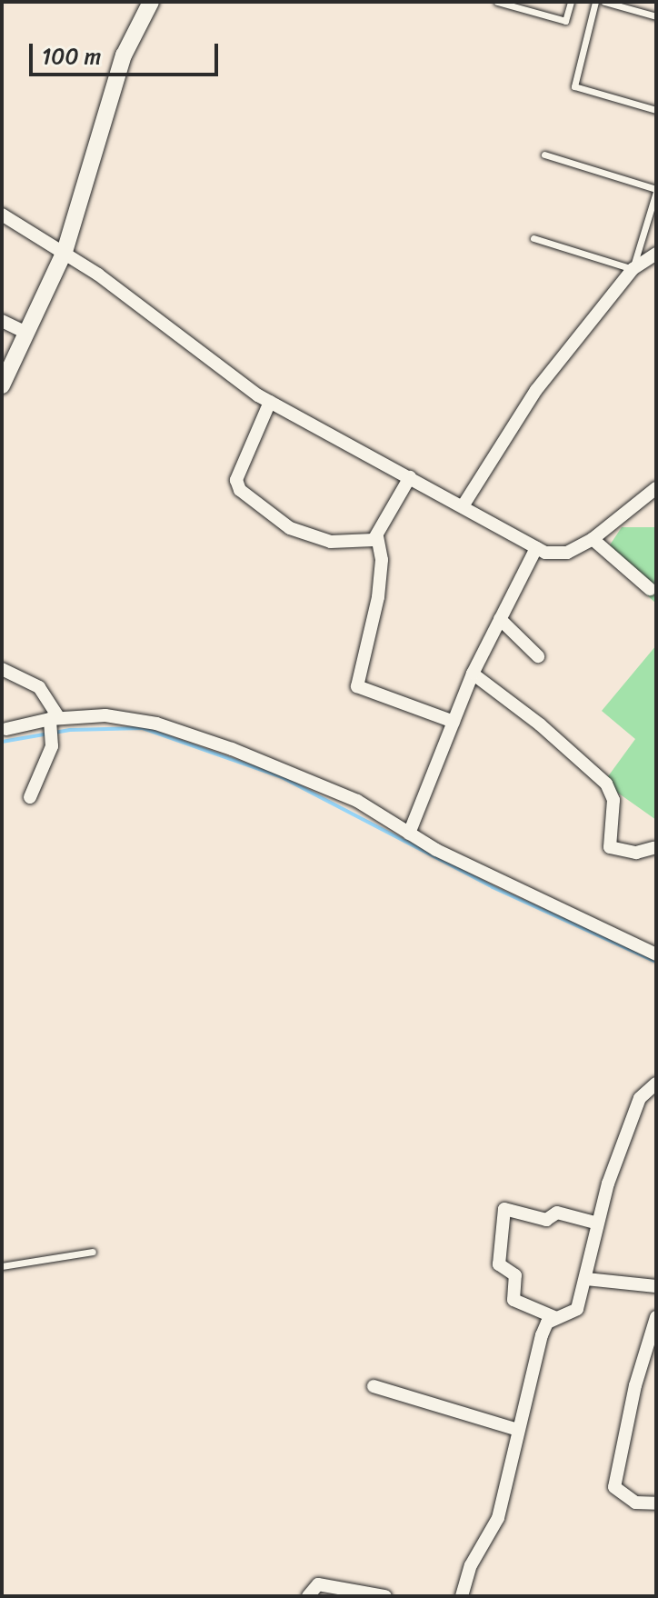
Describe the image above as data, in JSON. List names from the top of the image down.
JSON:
{
  "scale_bar": "100 m"
}
